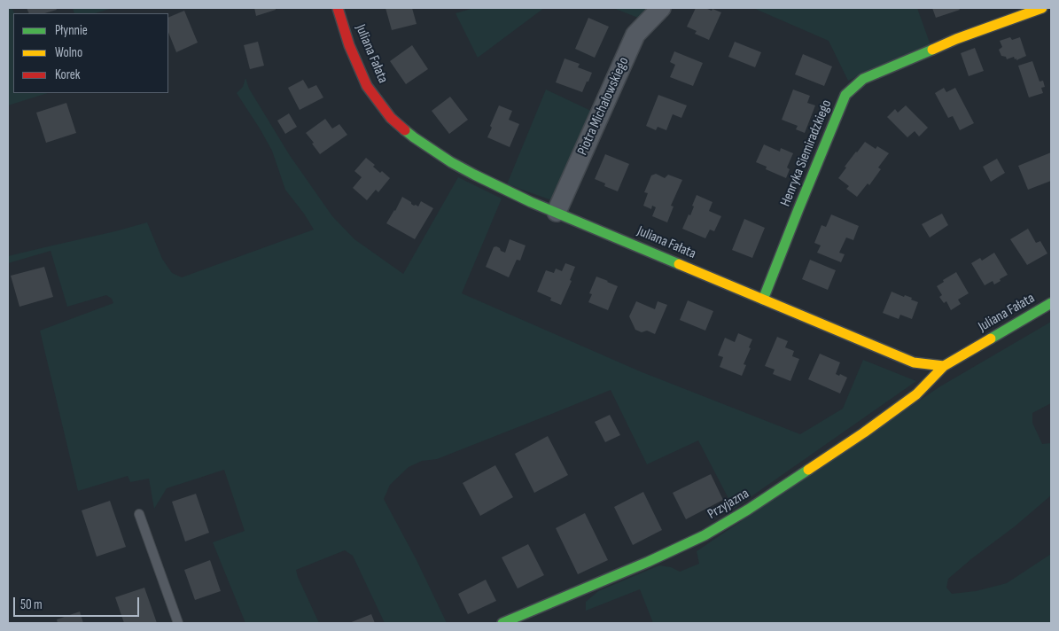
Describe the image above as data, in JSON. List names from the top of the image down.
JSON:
{
  "streets": {
    "street": [
      "Juliana Fałata",
      "Piotra Michałowskiego",
      "Henryka Siemiradzkiego",
      "Przyjazna"
    ]
  },
  "crossings": [
    ["Juliana Fałata", "Piotra Michałowskiego"],
    ["Juliana Fałata", "Henryka Siemiradzkiego"],
    ["Juliana Fałata", "Przyjazna"]
  ],
  "legend": ["Płynnie", "Wolno", "Korek"],
  "scale_bar": "50 m"
}
